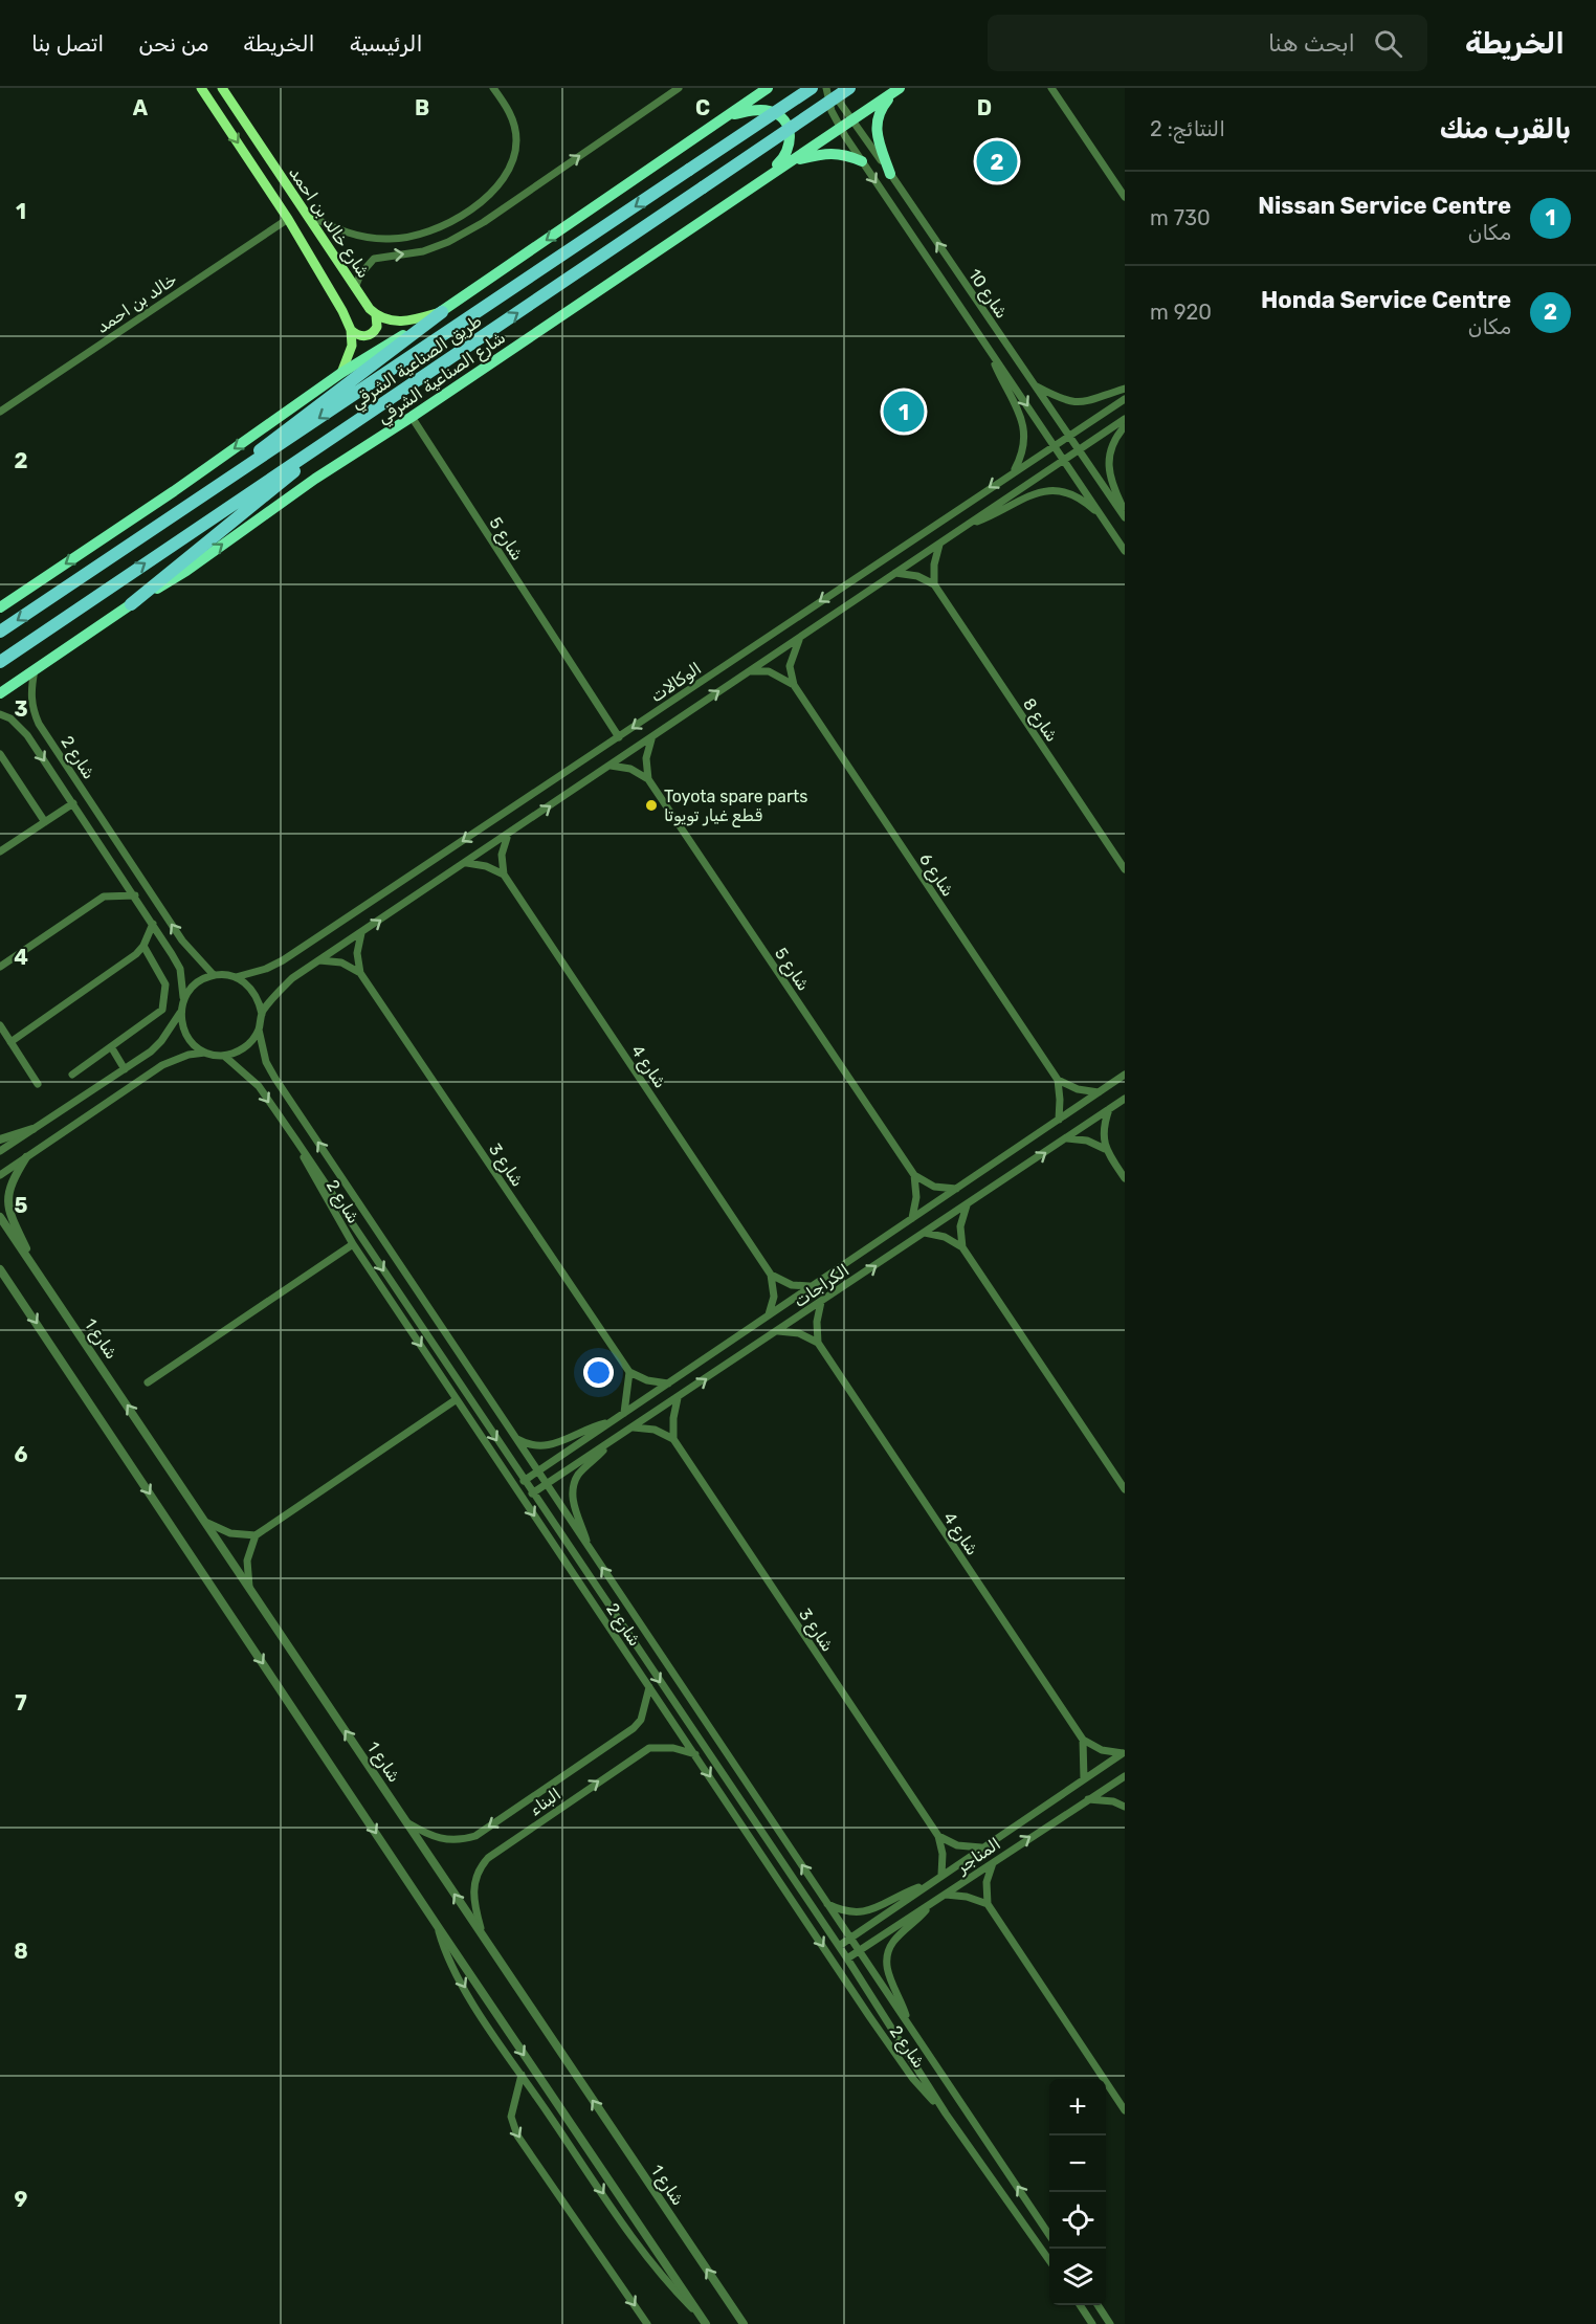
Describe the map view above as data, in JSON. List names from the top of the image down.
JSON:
{
  "streets": {
    "highway": ["طريق الصناعية الشرقي"],
    "main road": ["شارع خالد بن احمد", "شارع الصناعية الشرقي"],
    "street": [
      "شارع 10",
      "خالد بن احمد",
      "شارع 5",
      "الوكالات",
      "شارع 8",
      "شارع 2",
      "شارع 6",
      "شارع 4",
      "شارع 3",
      "الكراجات",
      "شارع 1",
      "البناء",
      "المناجر"
    ]
  },
  "crossings": [
    ["شارع خالد بن احمد", "خالد بن احمد"],
    ["شارع 10", "شارع الصناعية الشرقي"],
    ["شارع 10", "الوكالات"],
    ["شارع الصناعية الشرقي", "شارع 5"],
    ["شارع الصناعية الشرقي", "شارع 2"],
    ["شارع 5", "الوكالات"],
    ["الوكالات", "شارع 2"],
    ["شارع 2", "الكراجات"],
    ["شارع 2", "البناء"],
    ["شارع 2", "المناجر"],
    ["شارع 3", "المناجر"],
    ["شارع 1", "البناء"]
  ],
  "places": ["Toyota spare parts قطع غيار تويوتا"],
  "page": {
    "header": "الخريطة",
    "search": "ابحث هنا",
    "nav": [
      "الرئيسية",
      "الخريطة",
      "من نحن",
      "اتصل بنا"
    ],
    "heading": ["بالقرب منك", "النتائج: 2"],
    "pins": ["2", "1"],
    "list": [
      {
        "mark": "1",
        "name": "Nissan Service Centre",
        "note": "مكان",
        "value": "730 m"
      },
      {
        "mark": "2",
        "name": "Honda Service Centre",
        "note": "مكان",
        "value": "920 m"
      }
    ],
    "map_buttons": ["+", "−"]
  },
  "grid": {
    "columns": [
      "A",
      "B",
      "C",
      "D"
    ],
    "rows": [
      "1",
      "2",
      "3",
      "4",
      "5",
      "6",
      "7",
      "8",
      "9"
    ]
  }
}
